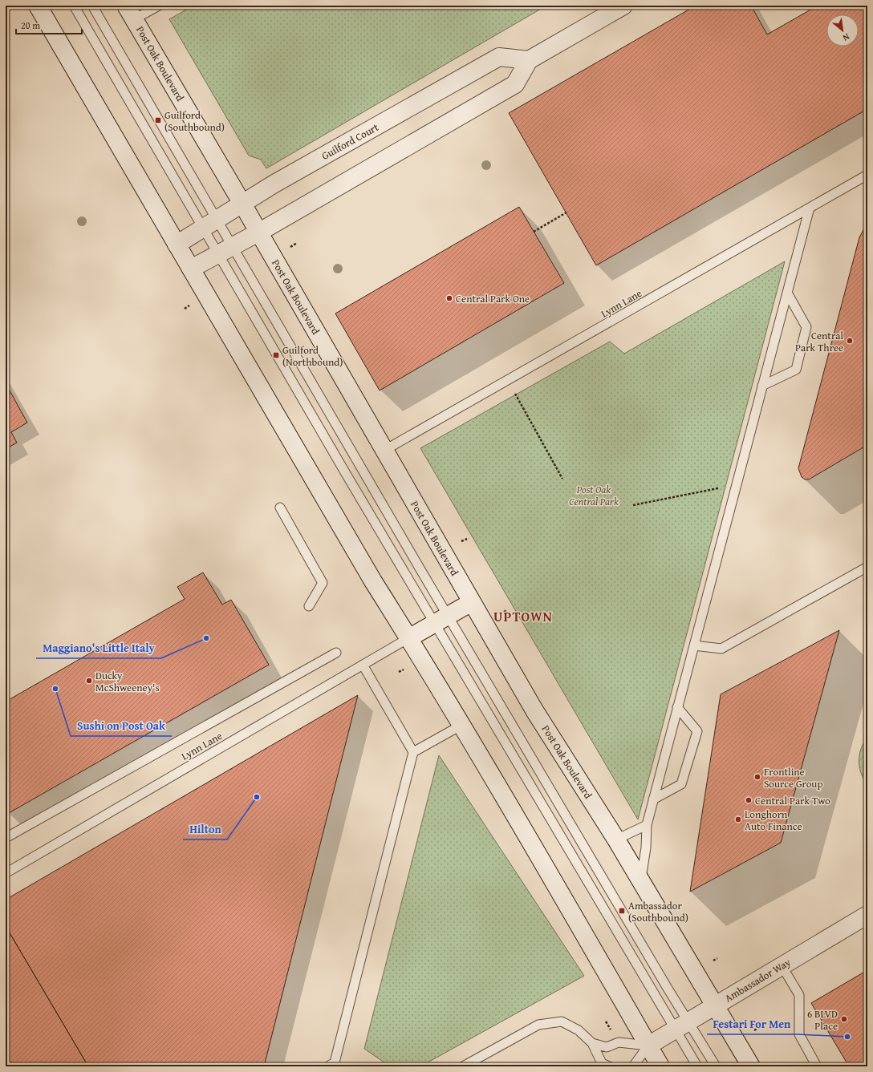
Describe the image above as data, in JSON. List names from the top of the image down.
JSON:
{
  "streets": {
    "main road": ["Post Oak Boulevard", "Guilford Court", "Ambassador Way"],
    "lane": ["Lynn Lane"]
  },
  "crossings": [
    ["Post Oak Boulevard", "Guilford Court"],
    ["Post Oak Boulevard", "Lynn Lane"],
    ["Post Oak Boulevard", "Ambassador Way"]
  ],
  "districts": ["UPTOWN"],
  "parks": ["Post Oak Central Park"],
  "places": {
    "transit": ["Guilford (Southbound)", "Guilford (Northbound)", "Ambassador (Southbound)"],
    "other": [
      "Central Park One",
      "Central Park Three",
      "Maggiano's Little Italy",
      "Ducky McShweeney's",
      "Sushi on Post Oak",
      "Frontline Source Group",
      "Hilton",
      "Central Park Two",
      "Longhorn Auto Finance",
      "6 BLVD Place",
      "Festari For Men"
    ]
  },
  "scale_bar": "20 m",
  "north": "bottom right"
}
